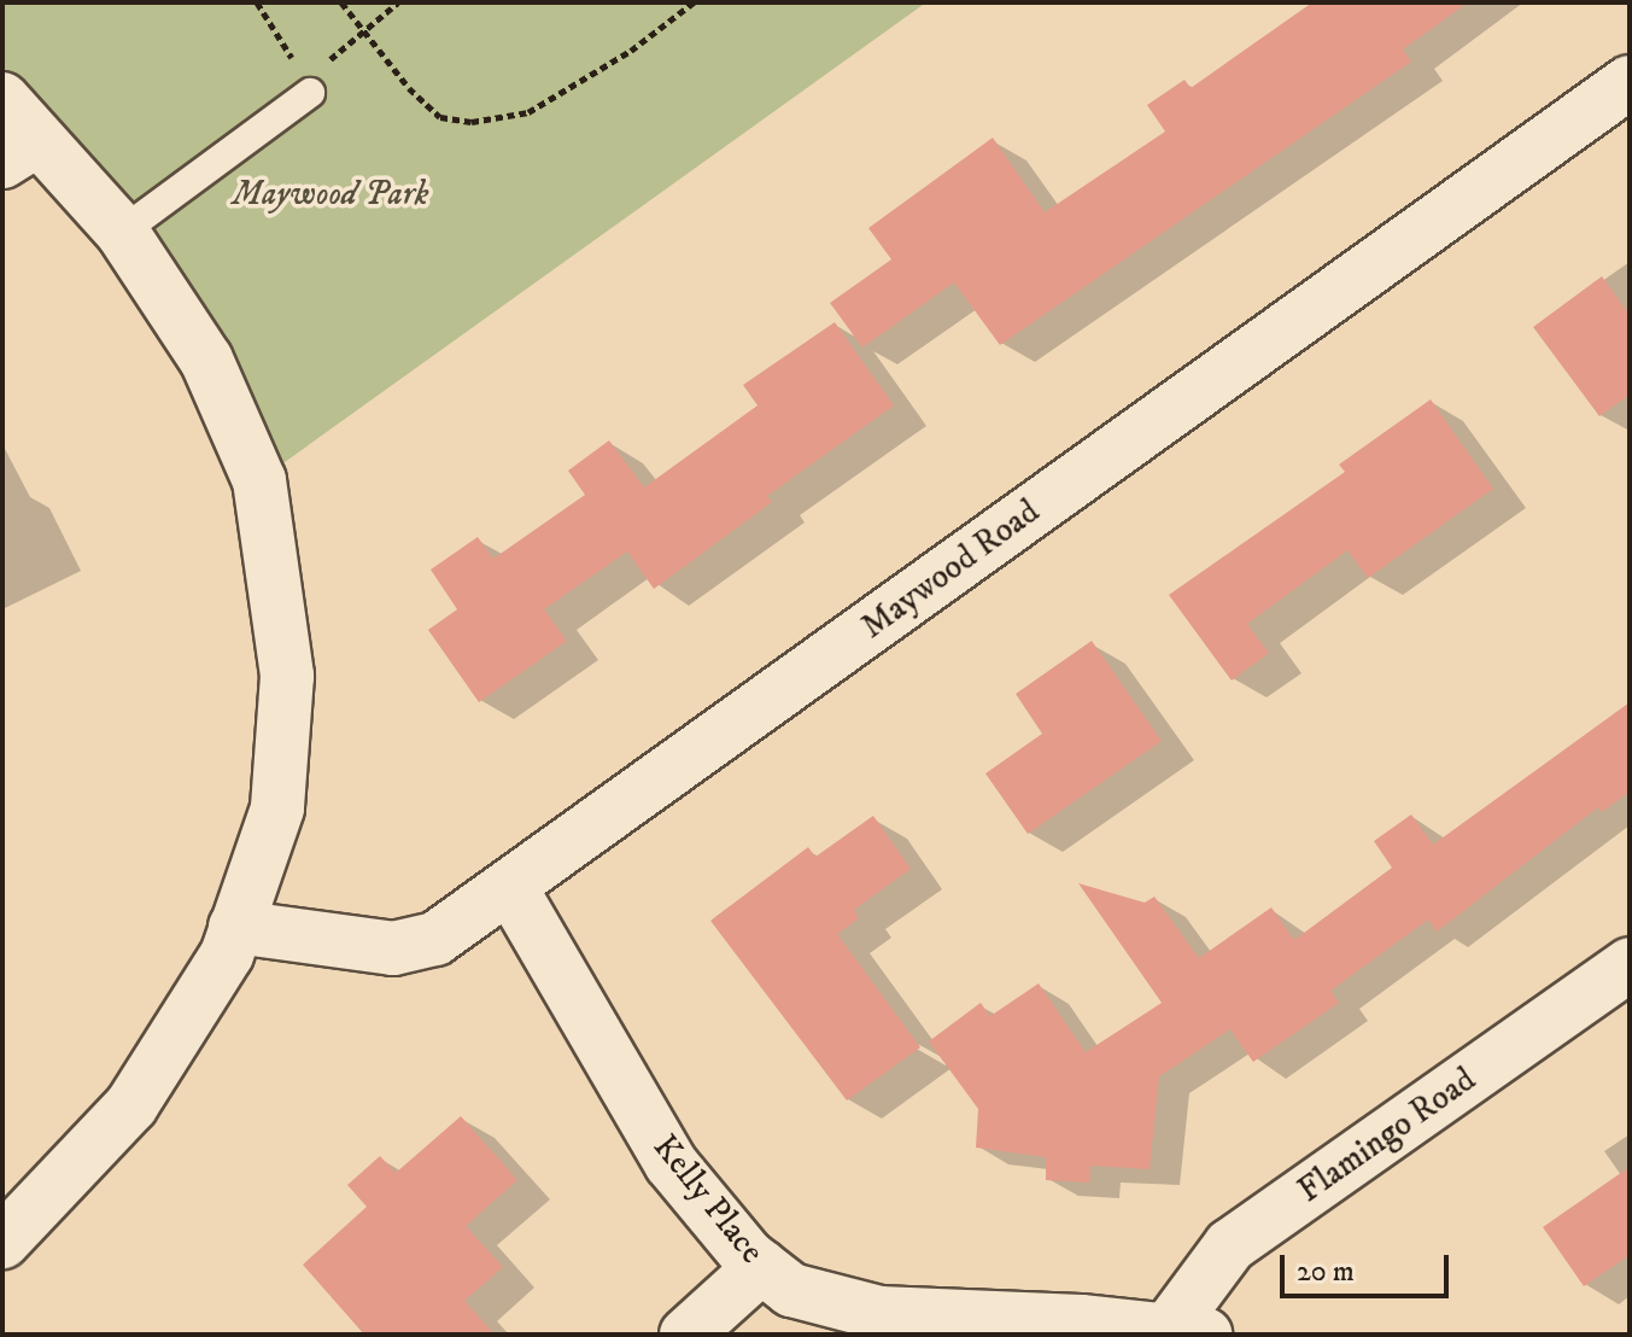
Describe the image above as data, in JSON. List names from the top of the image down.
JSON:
{
  "streets": {
    "street": ["Maywood Road", "Flamingo Road", "Kelly Place"]
  },
  "crossings": [
    ["Maywood Road", "Kelly Place"],
    ["Flamingo Road", "Kelly Place"]
  ],
  "parks": ["Maywood Park"],
  "scale_bar": "20 m"
}
